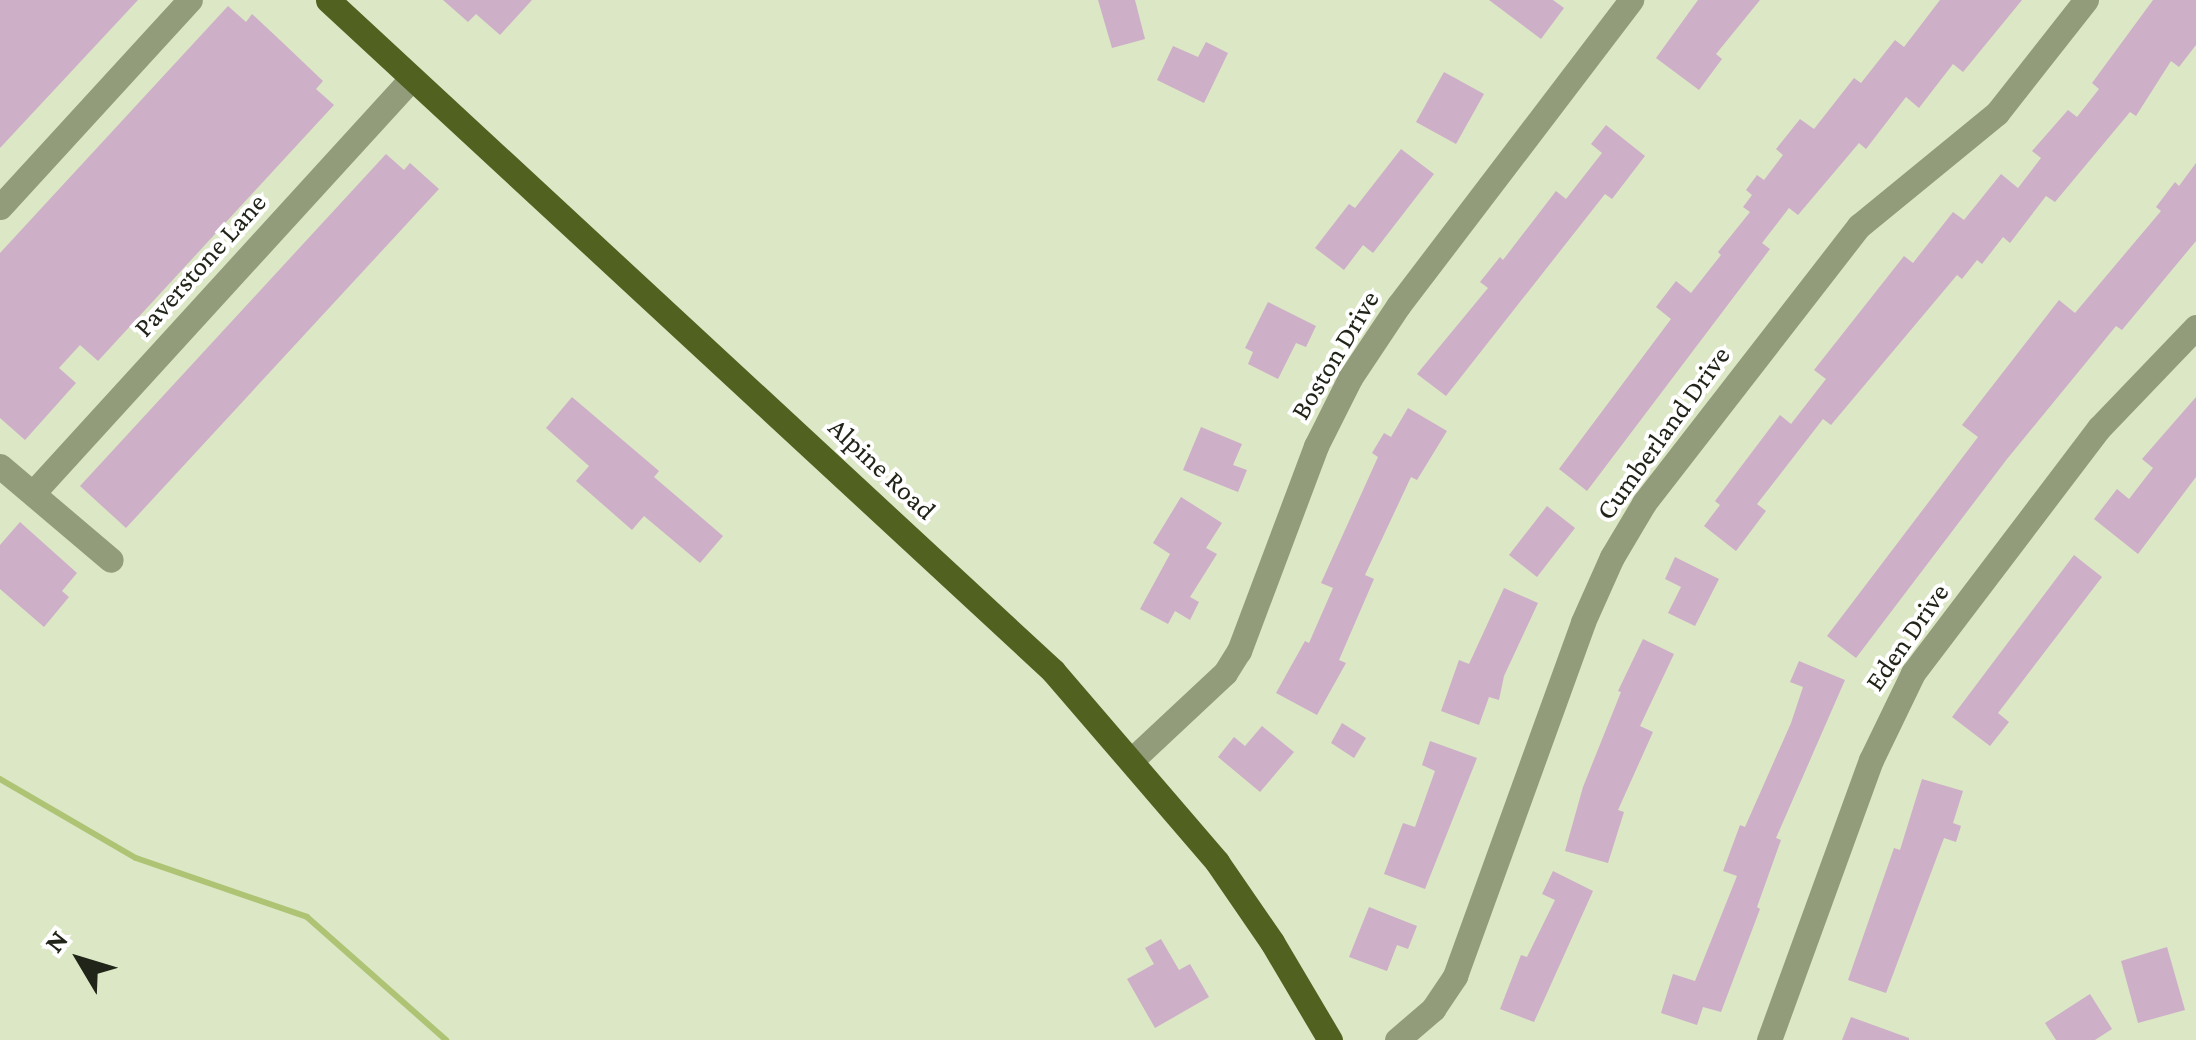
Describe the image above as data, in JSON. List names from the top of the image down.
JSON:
{
  "streets": {
    "main road": ["Alpine Road"],
    "street": [
      "Paverstone Lane",
      "Boston Drive",
      "Cumberland Drive",
      "Eden Drive"
    ]
  },
  "crossings": [
    ["Paverstone Lane", "Alpine Road"],
    ["Boston Drive", "Alpine Road"]
  ],
  "north": "top left"
}
